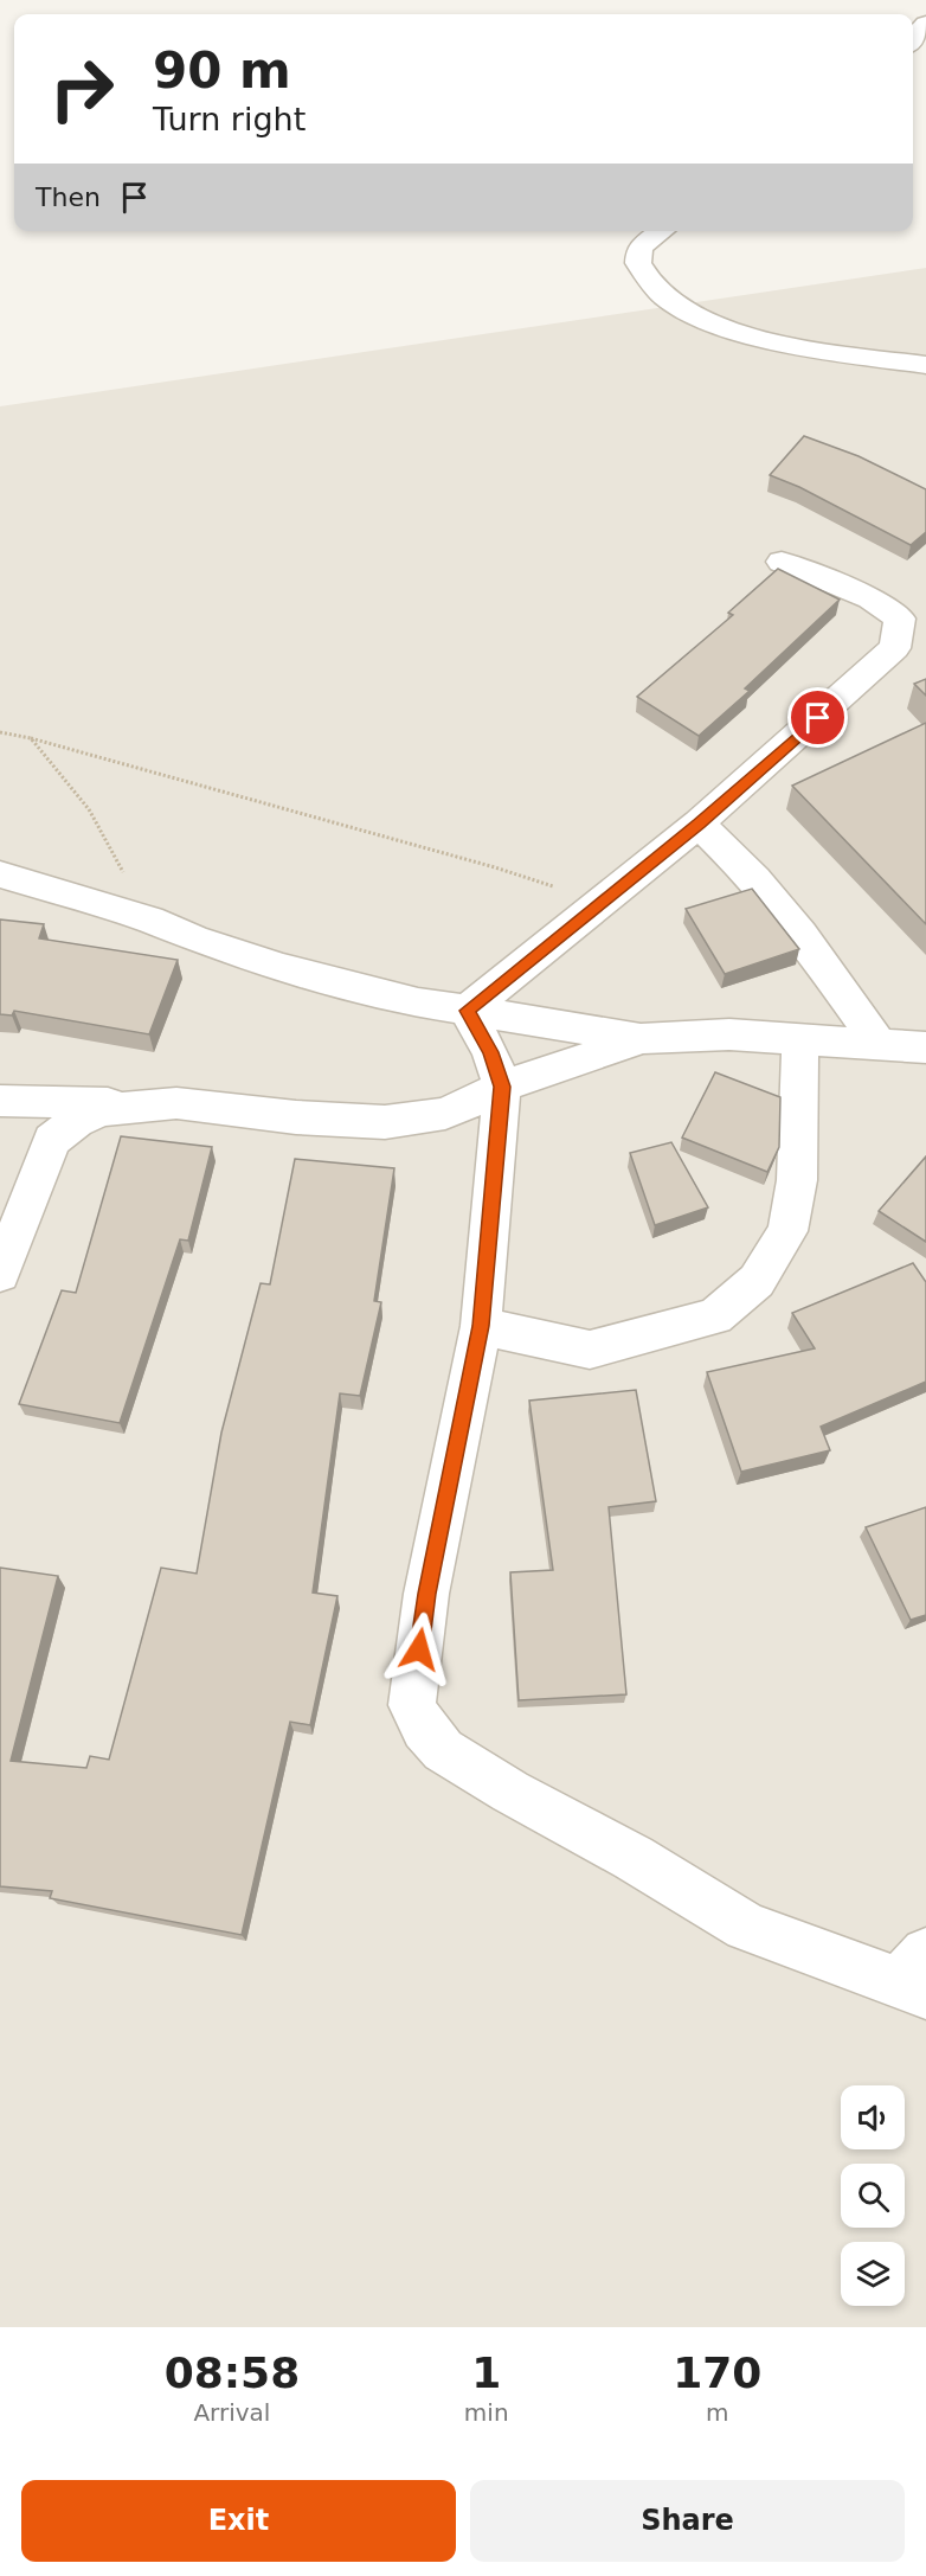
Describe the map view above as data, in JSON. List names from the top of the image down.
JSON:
{
  "page": {
    "turn": ["90 m", "Turn right"],
    "then": "Then",
    "eta": [
      "08:58",
      "Arrival",
      "1",
      "min",
      "170",
      "m"
    ],
    "buttons": ["Exit", "Share"]
  }
}
